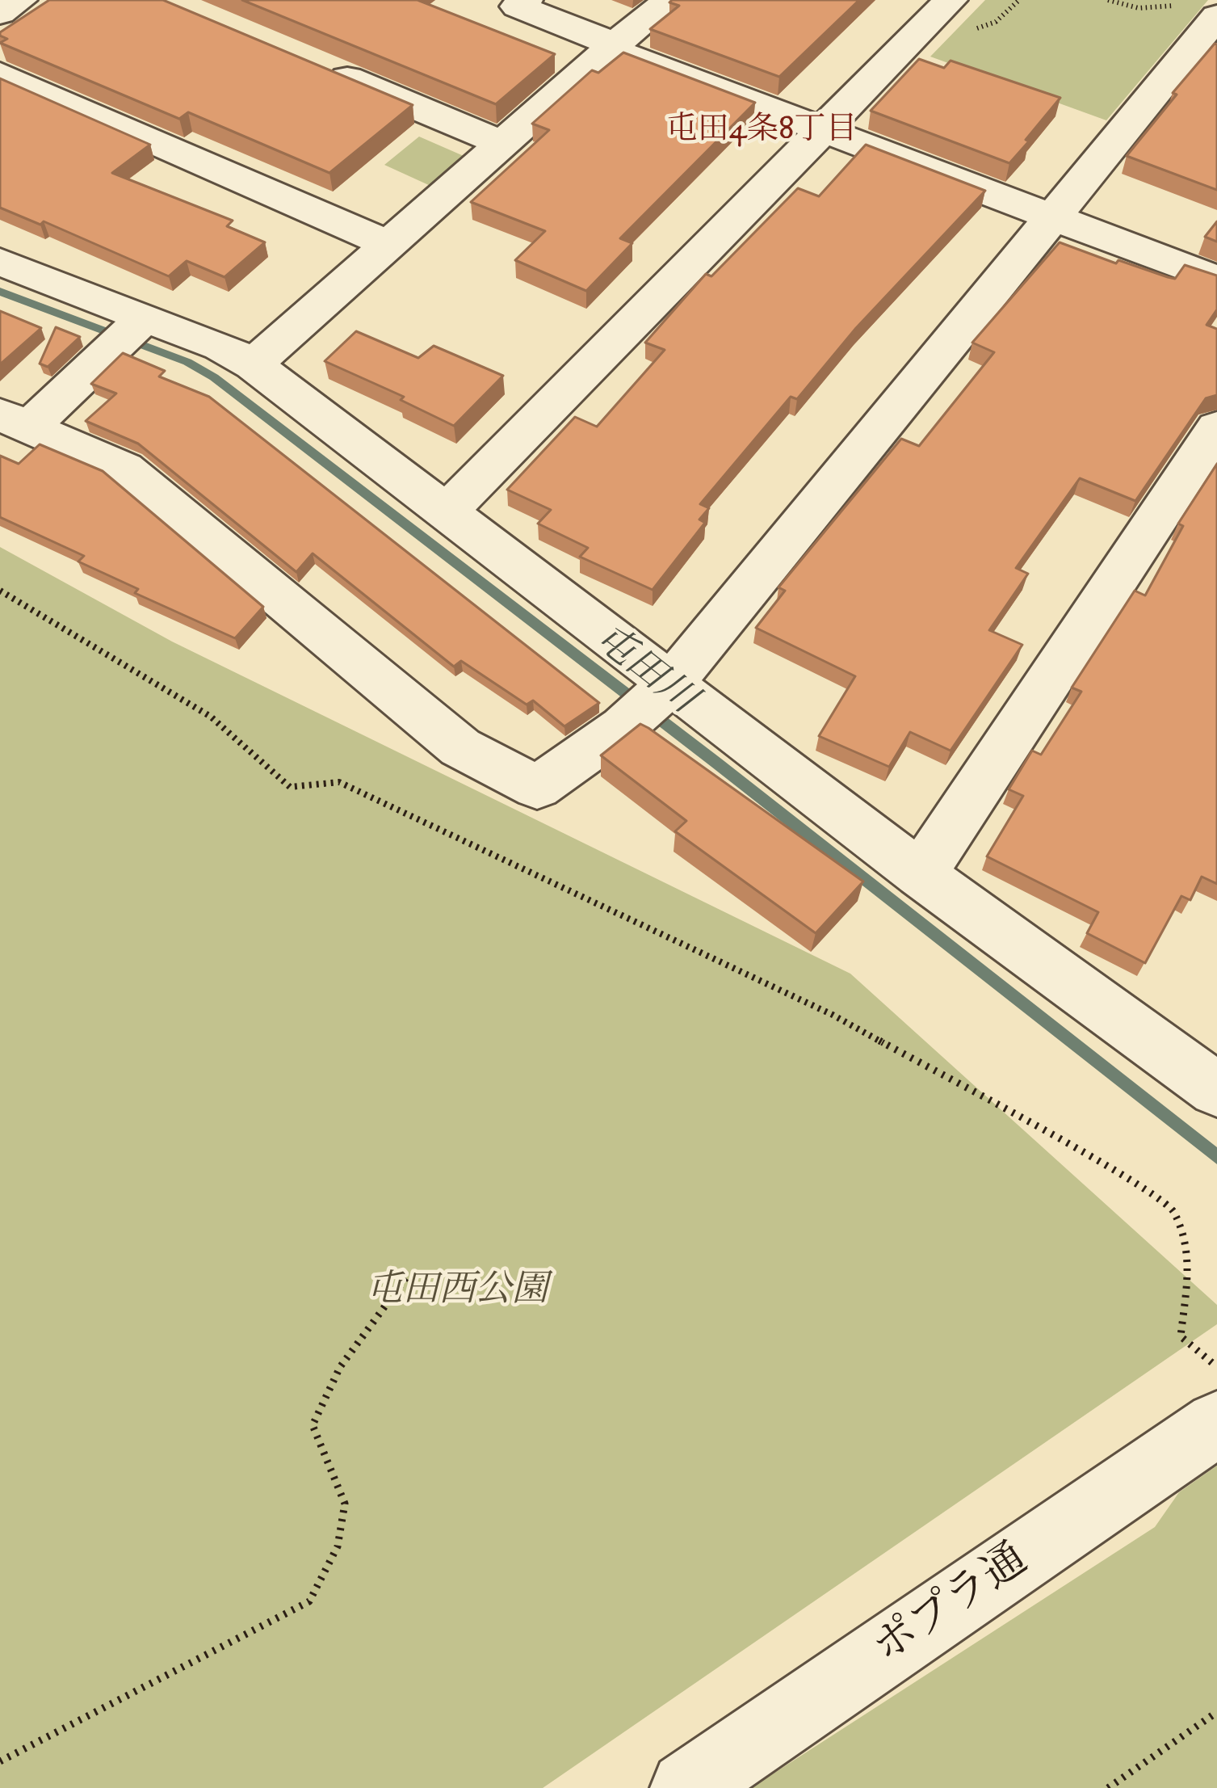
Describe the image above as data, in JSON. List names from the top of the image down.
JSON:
{
  "streets": {
    "street": ["ポプラ通"]
  },
  "districts": ["屯田4条8丁目"],
  "water": ["屯田川"],
  "parks": ["屯田西公園"]
}
